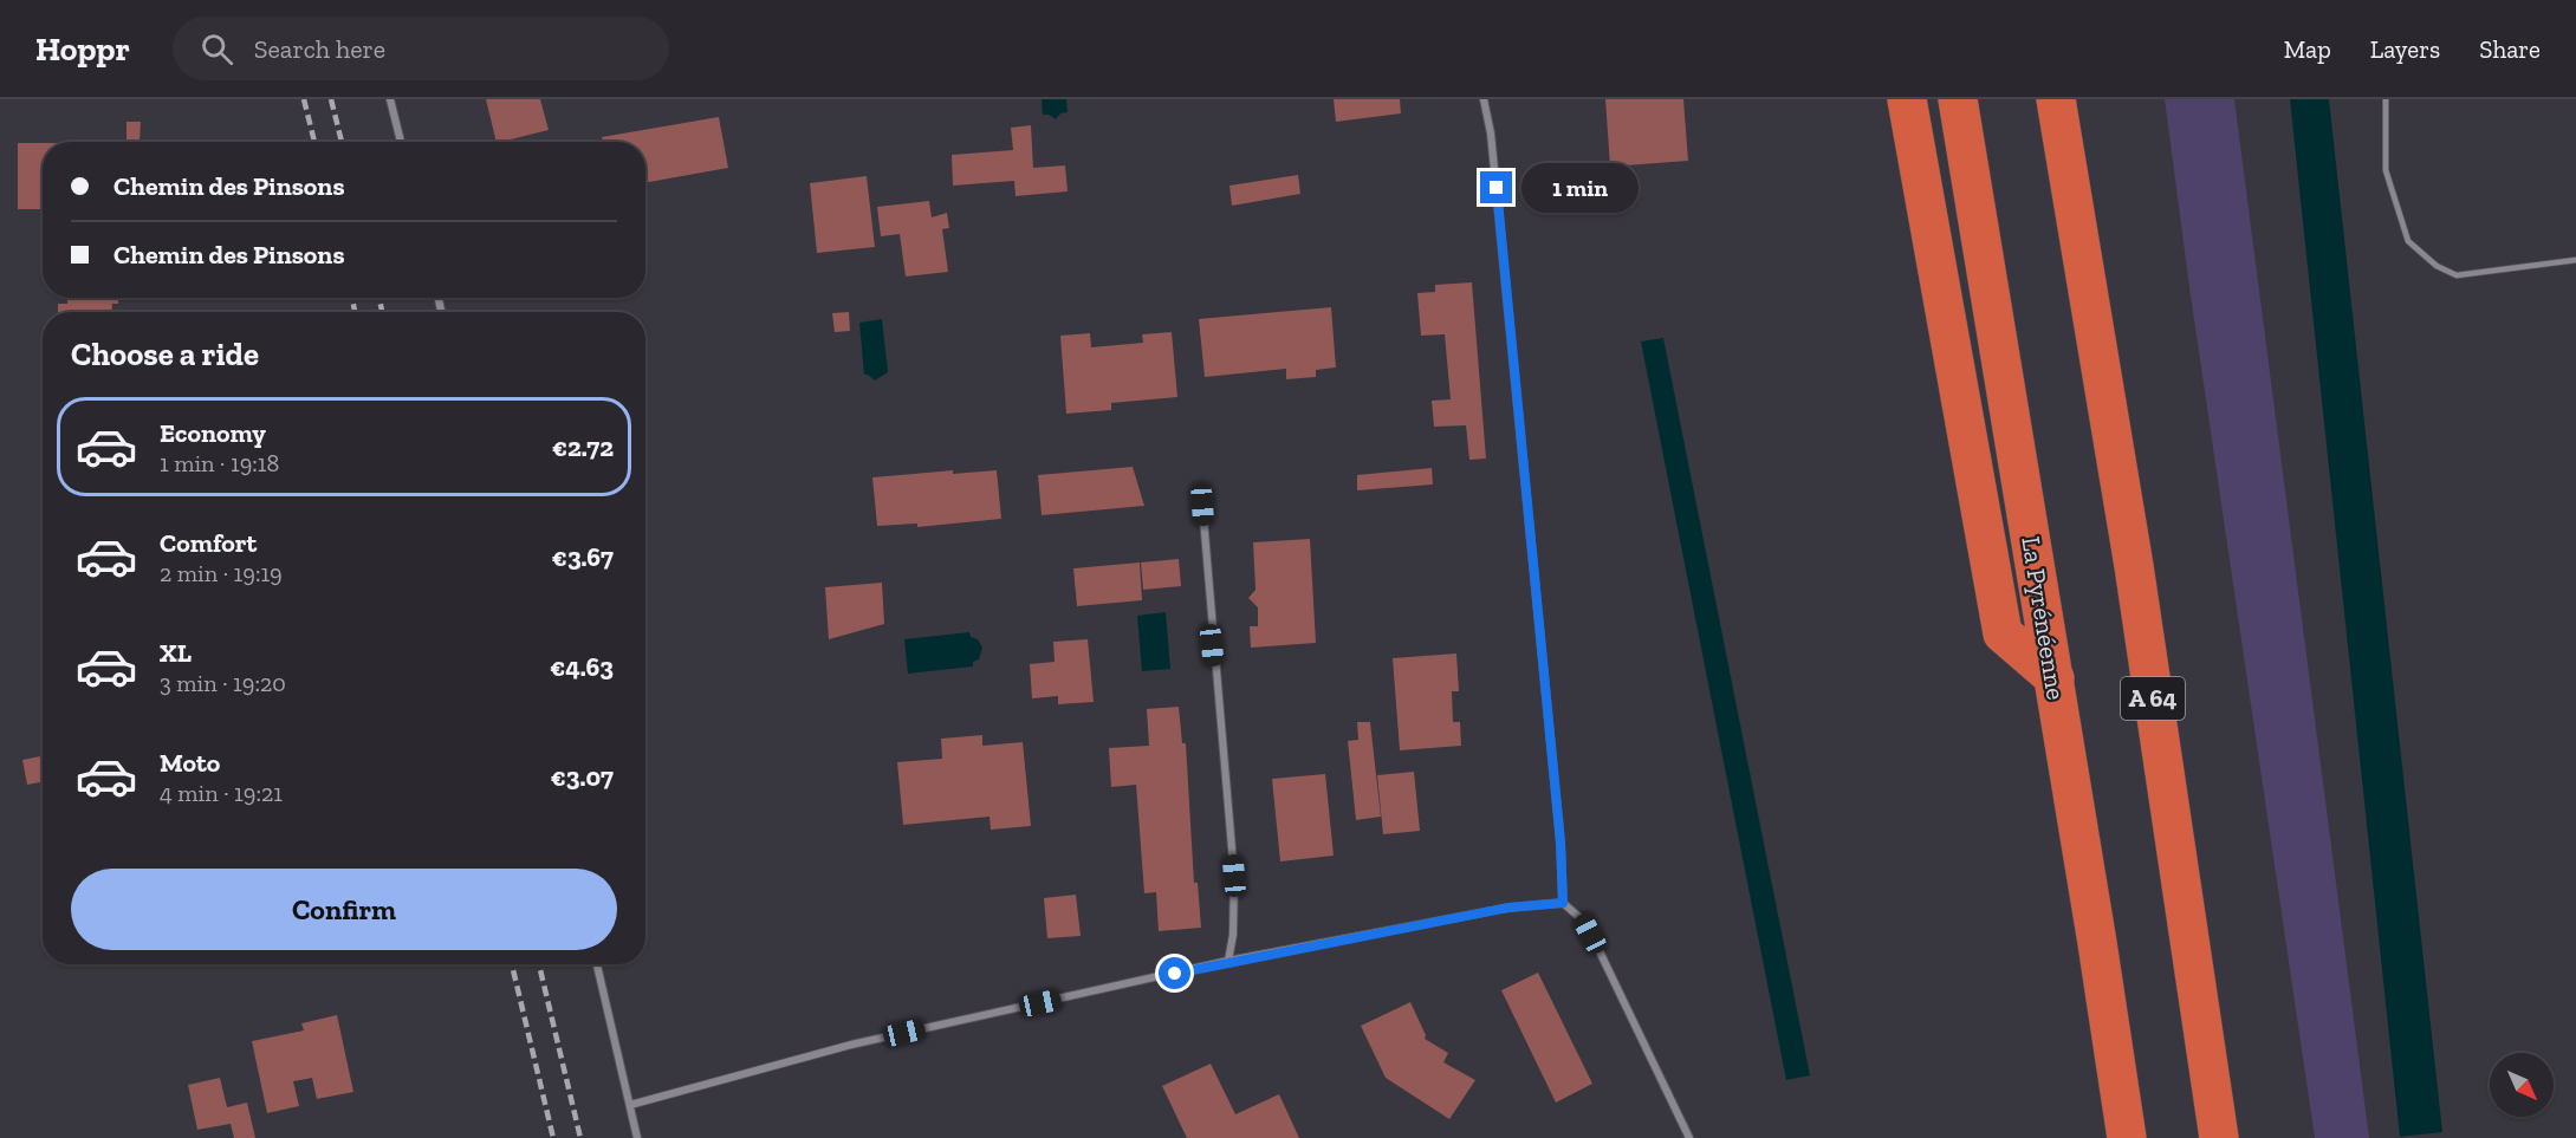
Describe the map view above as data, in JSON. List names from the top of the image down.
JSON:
{
  "streets": {
    "highway": ["La Pyrénéenne", "A 64"]
  },
  "north": "bottom right",
  "page": {
    "header": "Hoppr",
    "search": "Search here",
    "nav": ["Map", "Layers", "Share"],
    "banner": ["Chemin des Pinsons", "Chemin des Pinsons"],
    "bubble": "1 min",
    "heading": "Choose a ride",
    "list": [
      {
        "name": "Economy",
        "note": "1 min · 19:18",
        "value": "€2.72"
      },
      {
        "name": "Comfort",
        "note": "2 min · 19:19",
        "value": "€3.67"
      },
      {
        "name": "XL",
        "note": "3 min · 19:20",
        "value": "€4.63"
      },
      {
        "name": "Moto",
        "note": "4 min · 19:21",
        "value": "€3.07"
      }
    ],
    "buttons": "Confirm"
  }
}
